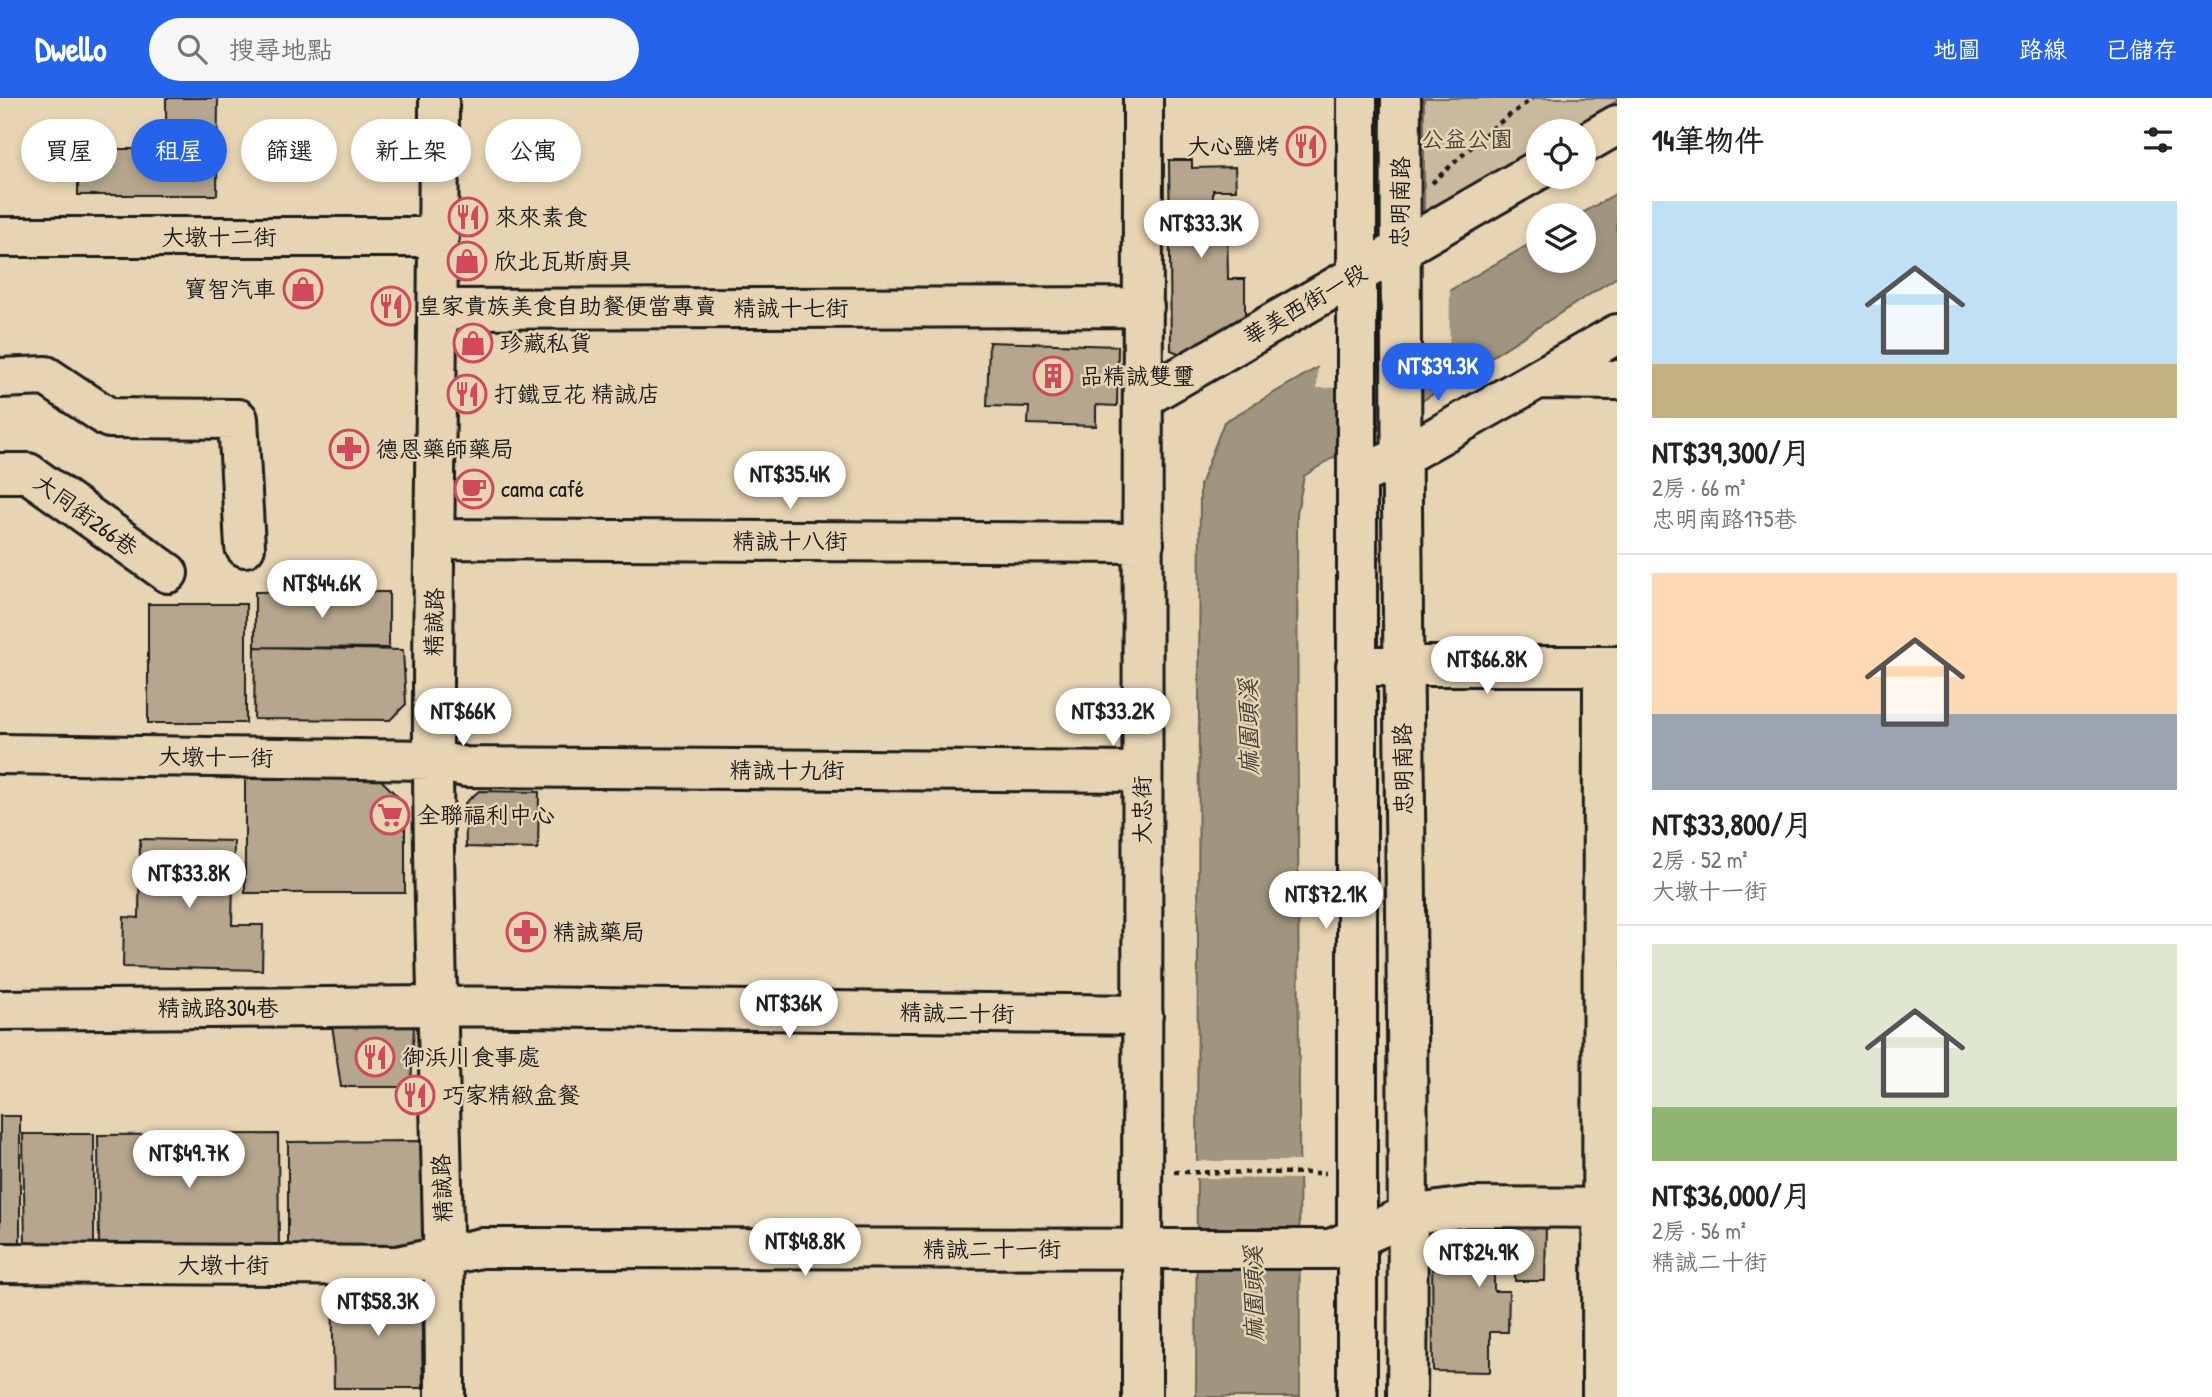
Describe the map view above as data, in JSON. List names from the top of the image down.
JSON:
{
  "streets": {
    "street": [
      "忠明南路",
      "大墩十二街",
      "華美西街一段",
      "精誠十七街",
      "大同街266巷",
      "精誠十八街",
      "精誠路",
      "大墩十一街",
      "精誠十九街",
      "大忠街",
      "精誠路304巷",
      "精誠二十街",
      "精誠二十一街",
      "大墩十街"
    ]
  },
  "crossings": [
    ["忠明南路", "華美西街一段"],
    ["忠明南路", "精誠二十一街"],
    ["大墩十二街", "精誠路"],
    ["華美西街一段", "大忠街"],
    ["精誠十七街", "精誠路"],
    ["精誠十七街", "大忠街"],
    ["精誠十八街", "精誠路"],
    ["精誠十八街", "大忠街"],
    ["精誠路", "大墩十一街"],
    ["精誠路", "精誠十九街"],
    ["精誠路", "精誠路304巷"],
    ["精誠路", "精誠二十街"],
    ["精誠路", "精誠二十一街"],
    ["精誠路", "大墩十街"],
    ["大墩十一街", "精誠十九街"],
    ["精誠十九街", "大忠街"],
    ["大忠街", "精誠二十街"],
    ["大忠街", "精誠二十一街"],
    ["精誠路304巷", "精誠二十街"],
    ["精誠二十一街", "大墩十街"]
  ],
  "water": ["麻園頭溪"],
  "parks": ["公益公園"],
  "places": {
    "restaurant": [
      "大心鹽烤",
      "來來素食",
      "皇家貴族美食自助餐便當專賣",
      "打鐵豆花 精誠店",
      "御浜川食事處",
      "巧家精緻盒餐"
    ],
    "shop": ["欣北瓦斯廚具", "寶智汽車", "珍藏私貨"],
    "building": ["品精誠雙璽"],
    "pharmacy": ["德恩藥師藥局", "精誠藥局"],
    "cafe": ["cama café"],
    "supermarket": ["全聯福利中心"]
  },
  "page": {
    "header": "Dwello",
    "search": "搜尋地點",
    "nav": ["地圖", "路線", "已儲存"],
    "heading": "14筆物件",
    "chip": [
      "買屋",
      "租屋",
      "篩選",
      "新上架",
      "公寓"
    ],
    "list": [
      {
        "name": "NT$39,300/月",
        "note": "2房 · 66 m² · 忠明南路175巷"
      },
      {
        "name": "NT$33,800/月",
        "note": "2房 · 52 m² · 大墩十一街"
      },
      {
        "name": "NT$36,000/月",
        "note": "2房 · 56 m² · 精誠二十街"
      }
    ],
    "price": [
      "NT$33.3K",
      "NT$39.3K",
      "NT$35.4K",
      "NT$44.6K",
      "NT$66.8K",
      "NT$66K",
      "NT$33.2K",
      "NT$33.8K",
      "NT$72.1K",
      "NT$36K",
      "NT$49.7K",
      "NT$48.8K",
      "NT$24.9K",
      "NT$58.3K"
    ]
  }
}
